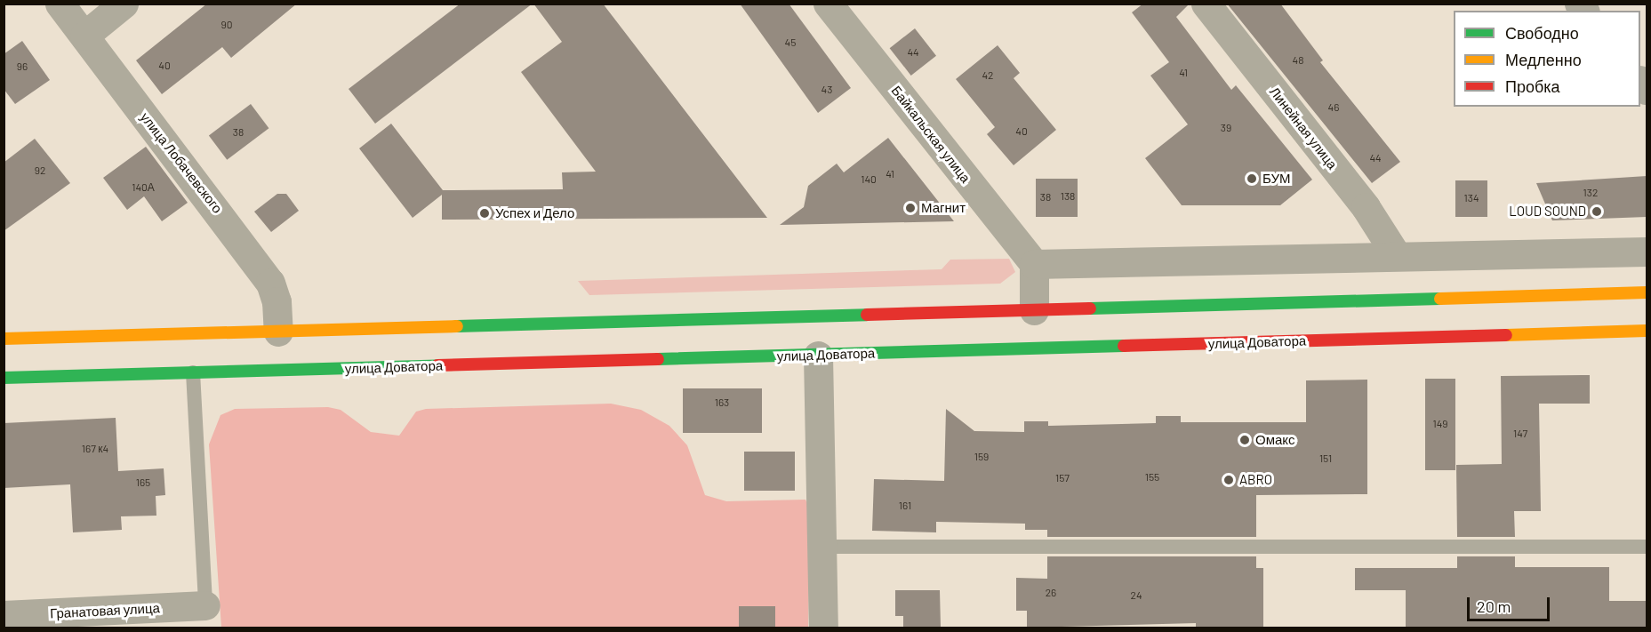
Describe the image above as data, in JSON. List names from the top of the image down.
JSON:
{
  "streets": {
    "main road": ["улица Доватора"],
    "street": [
      "Линейная улица",
      "Байкальская улица",
      "улица Лобачевского",
      "Гранатовая улица"
    ]
  },
  "places": [
    "БУМ",
    "Магнит",
    "LOUD SOUND",
    "Успех и Дело",
    "Омакс",
    "ABRO"
  ],
  "house_numbers": [
    "90",
    "45",
    "44",
    "48",
    "40",
    "96",
    "41",
    "42",
    "43",
    "46",
    "39",
    "40",
    "38",
    "44",
    "92",
    "41",
    "140",
    "140А",
    "132",
    "138",
    "38",
    "134",
    "163",
    "149",
    "147",
    "167 к4",
    "159",
    "151",
    "155",
    "157",
    "165",
    "161",
    "26",
    "24"
  ],
  "legend": ["Свободно", "Медленно", "Пробка"],
  "scale_bar": "20 m"
}
